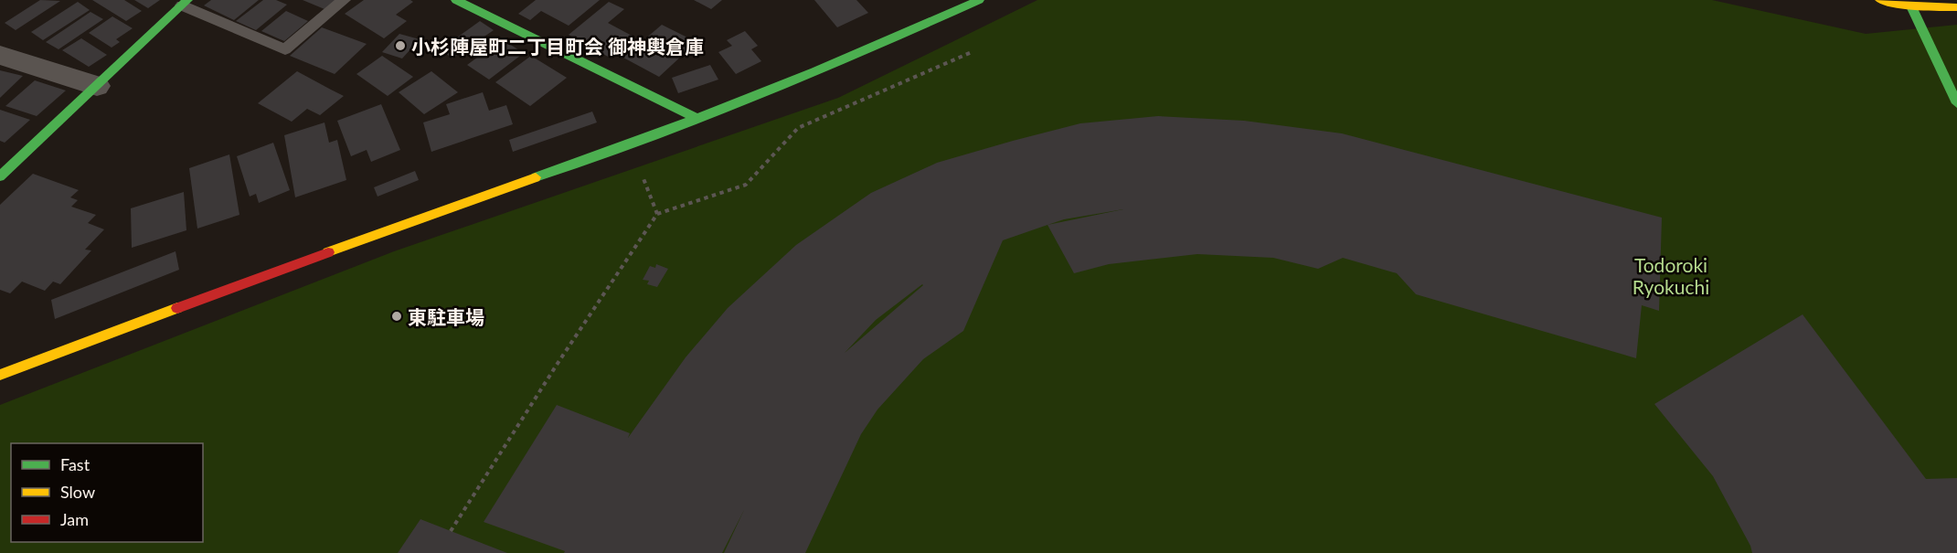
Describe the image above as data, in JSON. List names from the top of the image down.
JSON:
{
  "parks": ["Todoroki Ryokuchi"],
  "places": ["小杉陣屋町二丁目町会 御神輿倉庫", "東駐車場"],
  "legend": ["Fast", "Slow", "Jam"]
}
